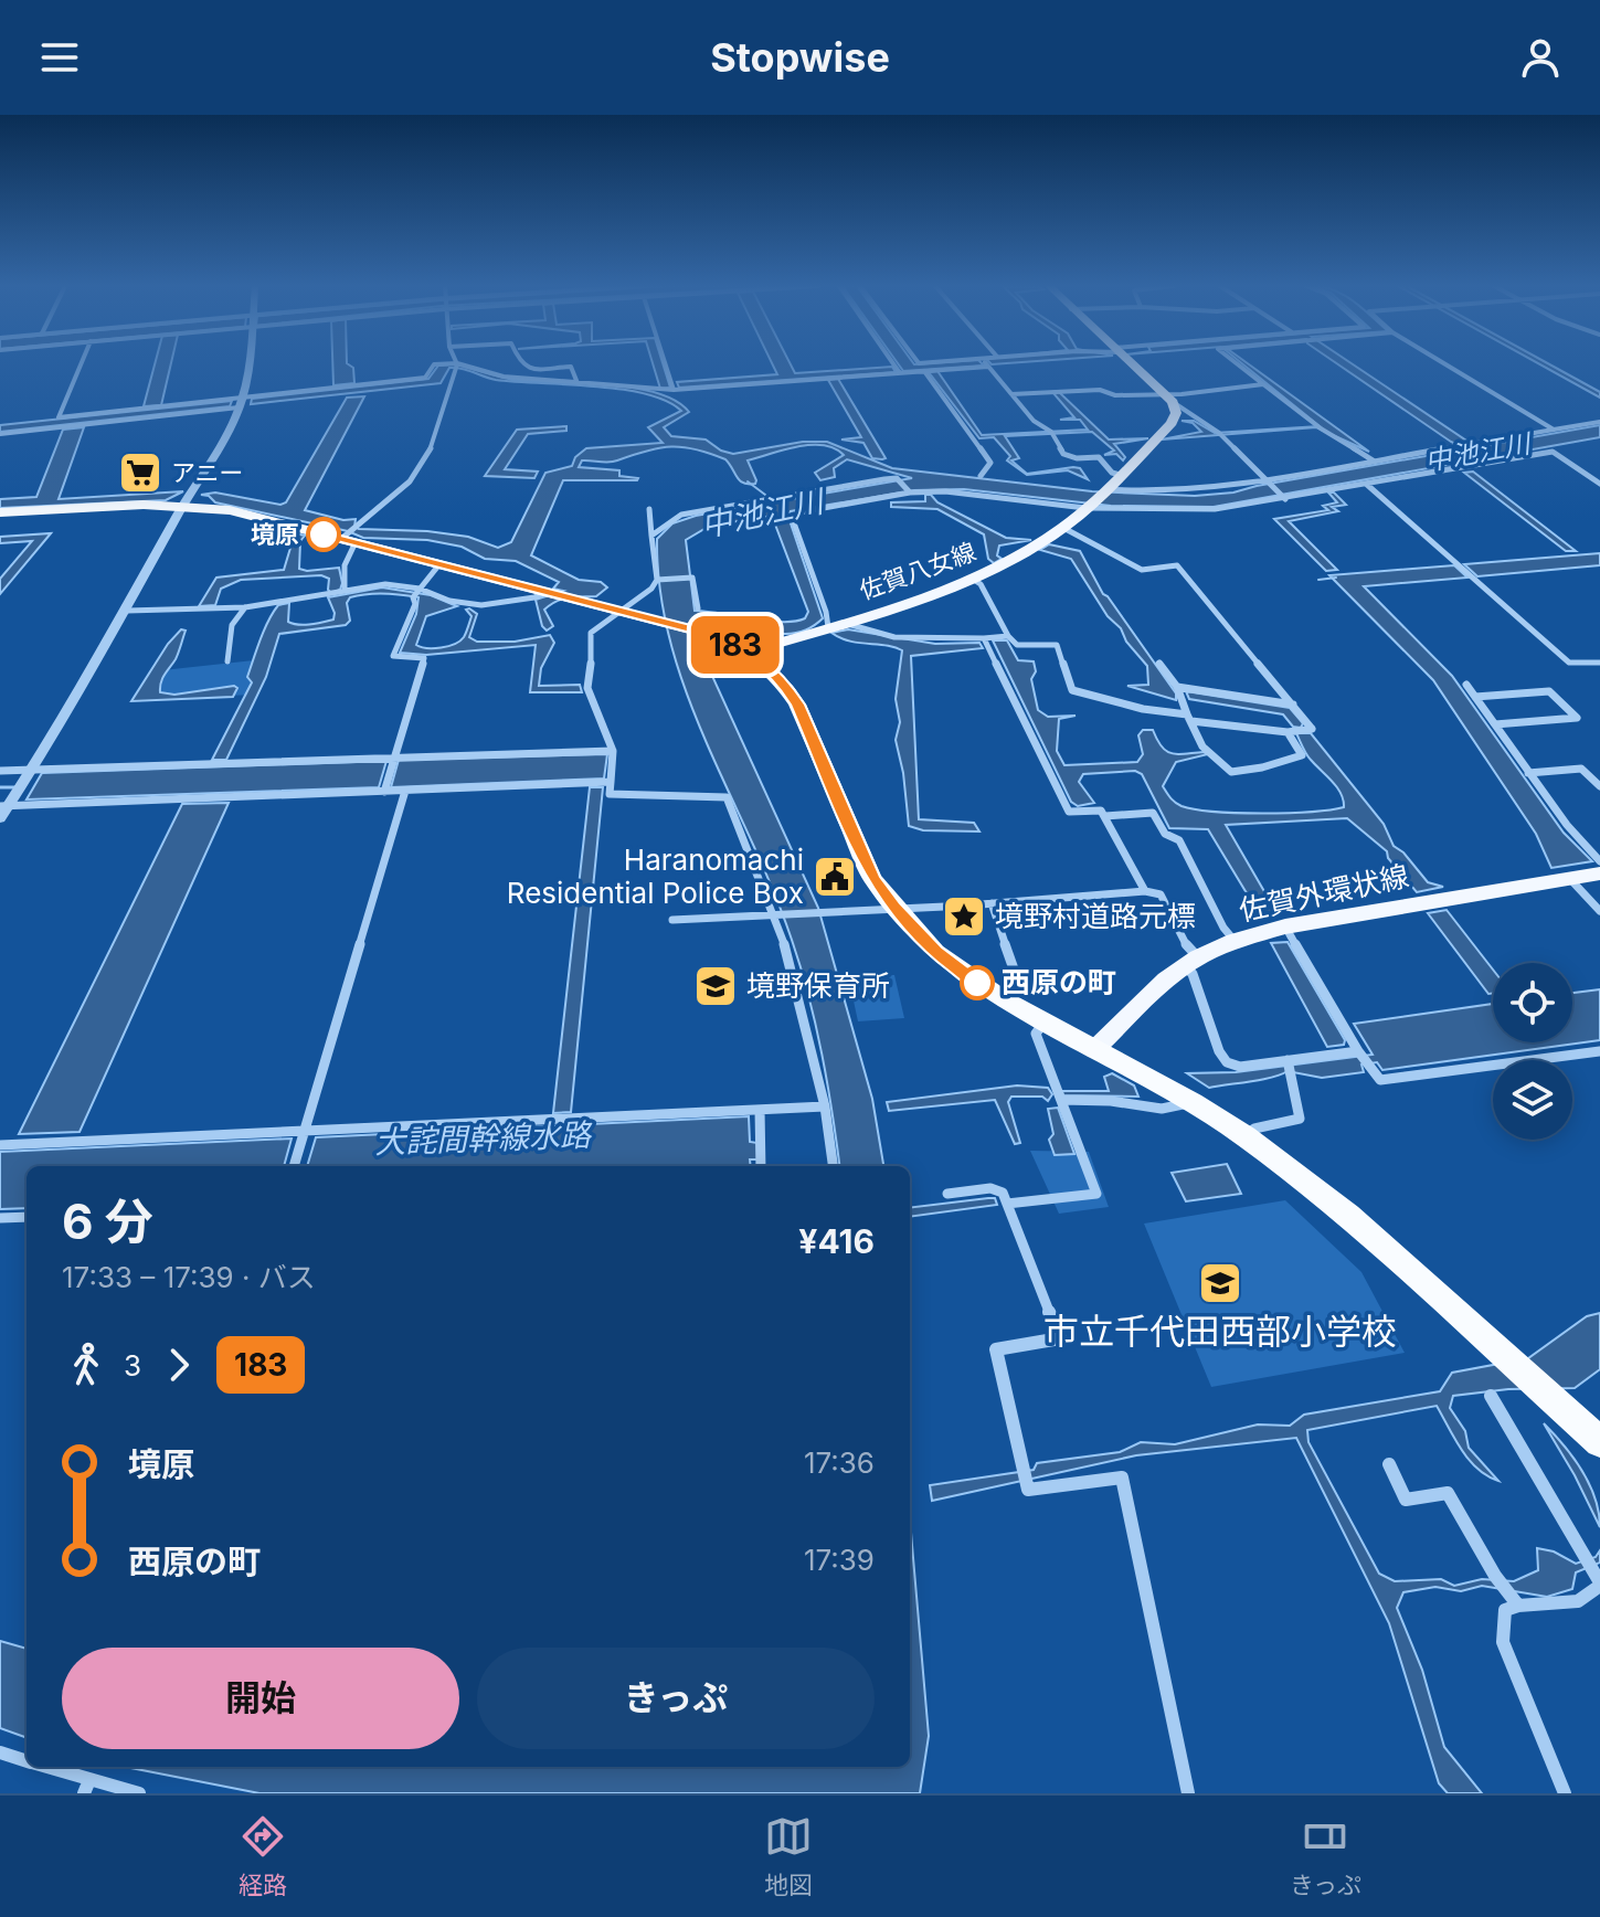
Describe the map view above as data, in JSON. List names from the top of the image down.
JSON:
{
  "streets": {
    "main road": ["佐賀八女線", "佐賀外環状線"]
  },
  "water": ["中池江川", "大詫間幹線水路"],
  "places": {
    "supermarket": ["アニー"],
    "other": ["境原", "西原の町"],
    "public building": ["Haranomachi Residential Police Box"],
    "place": ["境野村道路元標"],
    "school or university": ["境野保育所", "市立千代田西部小学校"]
  },
  "lines": ["bus line 183"],
  "page": {
    "header": "Stopwise",
    "on_map": "183",
    "heading": ["6 分", "17:33 – 17:39 · バス", "¥416"],
    "legs": ["3", "183"],
    "list": [
      {
        "name": "境原",
        "value": "17:36"
      },
      {
        "name": "西原の町",
        "value": "17:39"
      }
    ],
    "buttons": ["開始", "きっぷ"],
    "tabs": ["経路", "地図", "きっぷ"]
  }
}
